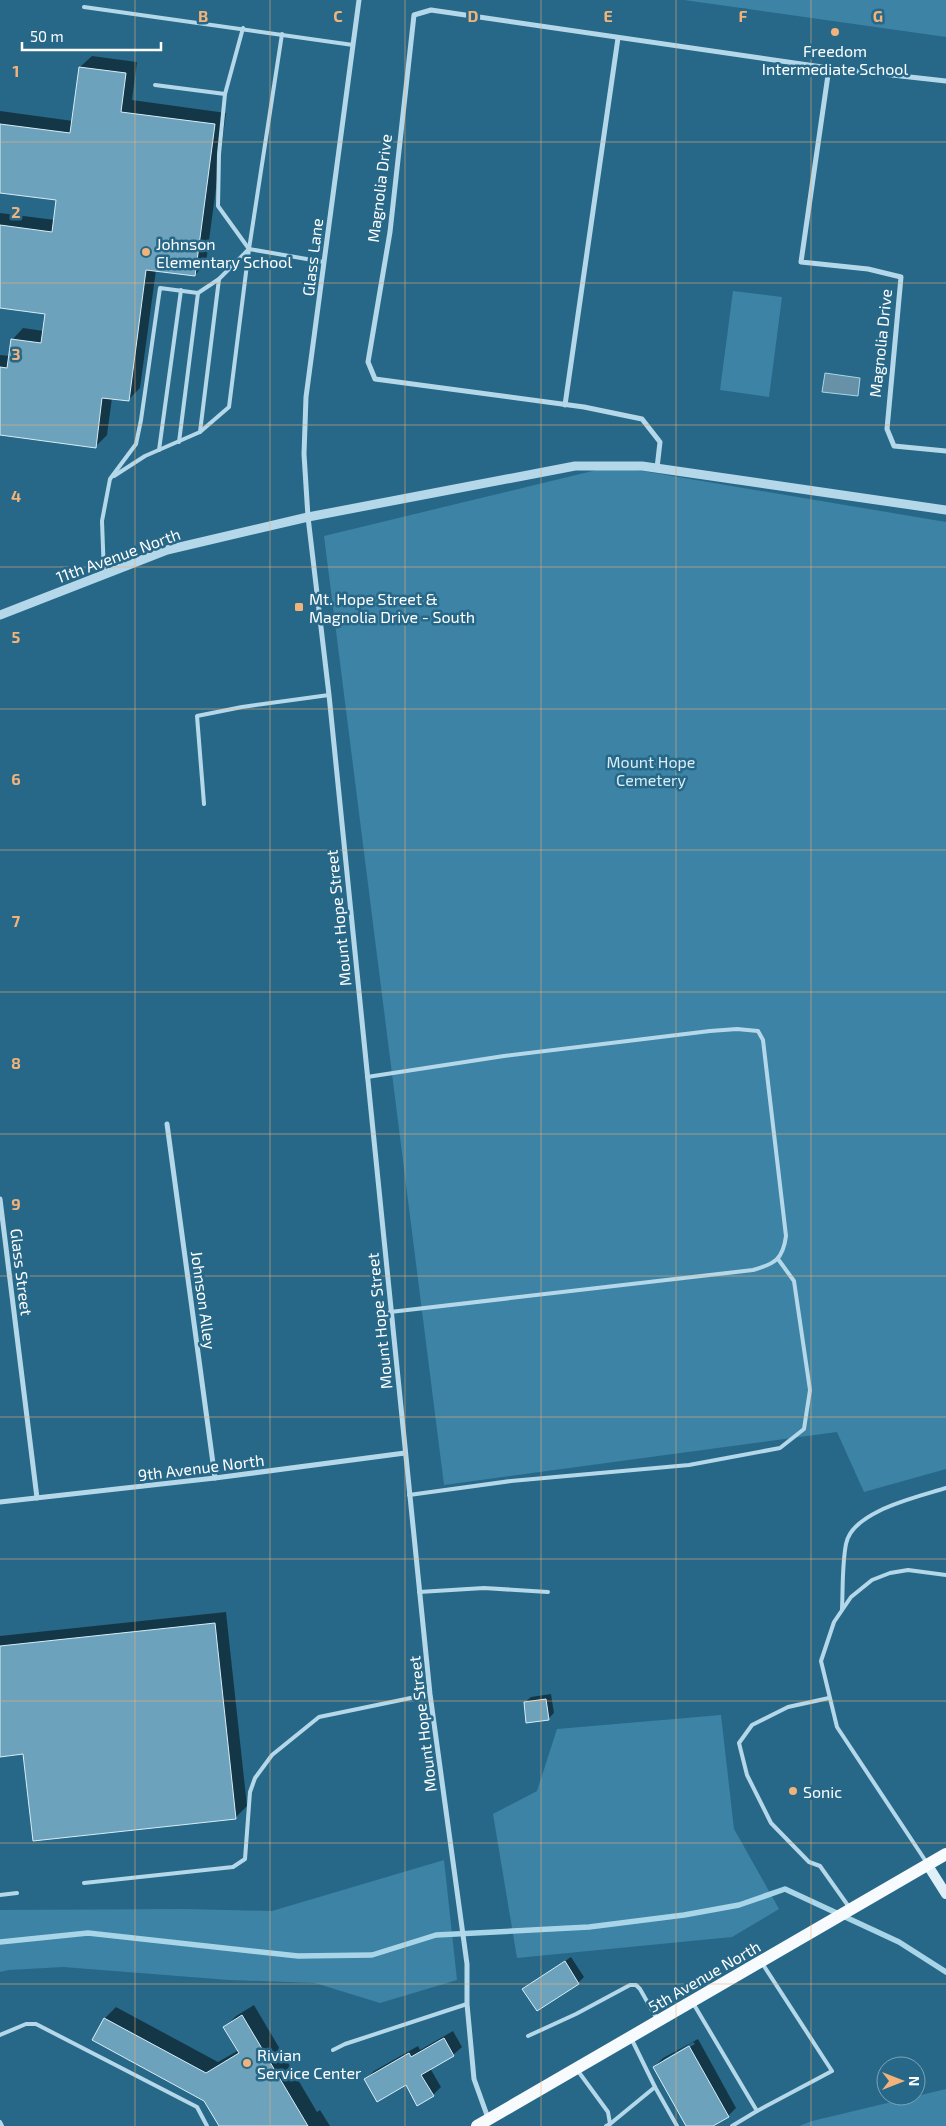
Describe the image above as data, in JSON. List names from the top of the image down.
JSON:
{
  "streets": {
    "main road": ["5th Avenue North"],
    "street": [
      "Magnolia Drive",
      "Glass Lane",
      "11th Avenue North",
      "Mount Hope Street",
      "Glass Street",
      "Johnson Alley",
      "9th Avenue North"
    ]
  },
  "crossings": [
    ["Glass Lane", "11th Avenue North"],
    ["Glass Lane", "Mount Hope Street"],
    ["11th Avenue North", "Mount Hope Street"],
    ["Mount Hope Street", "9th Avenue North"],
    ["Mount Hope Street", "5th Avenue North"],
    ["Glass Street", "9th Avenue North"],
    ["Johnson Alley", "9th Avenue North"]
  ],
  "parks": ["Mount Hope Cemetery"],
  "places": {
    "other": [
      "Freedom Intermediate School",
      "Johnson Elementary School",
      "Sonic",
      "Rivian Service Center"
    ],
    "transit": ["Mt. Hope Street & Magnolia Drive - South"]
  },
  "scale_bar": "50 m",
  "north": "right",
  "grid": {
    "columns": [
      "B",
      "C",
      "D",
      "E",
      "F",
      "G"
    ],
    "rows": [
      "1",
      "2",
      "3",
      "4",
      "5",
      "6",
      "7",
      "8",
      "9"
    ]
  }
}
